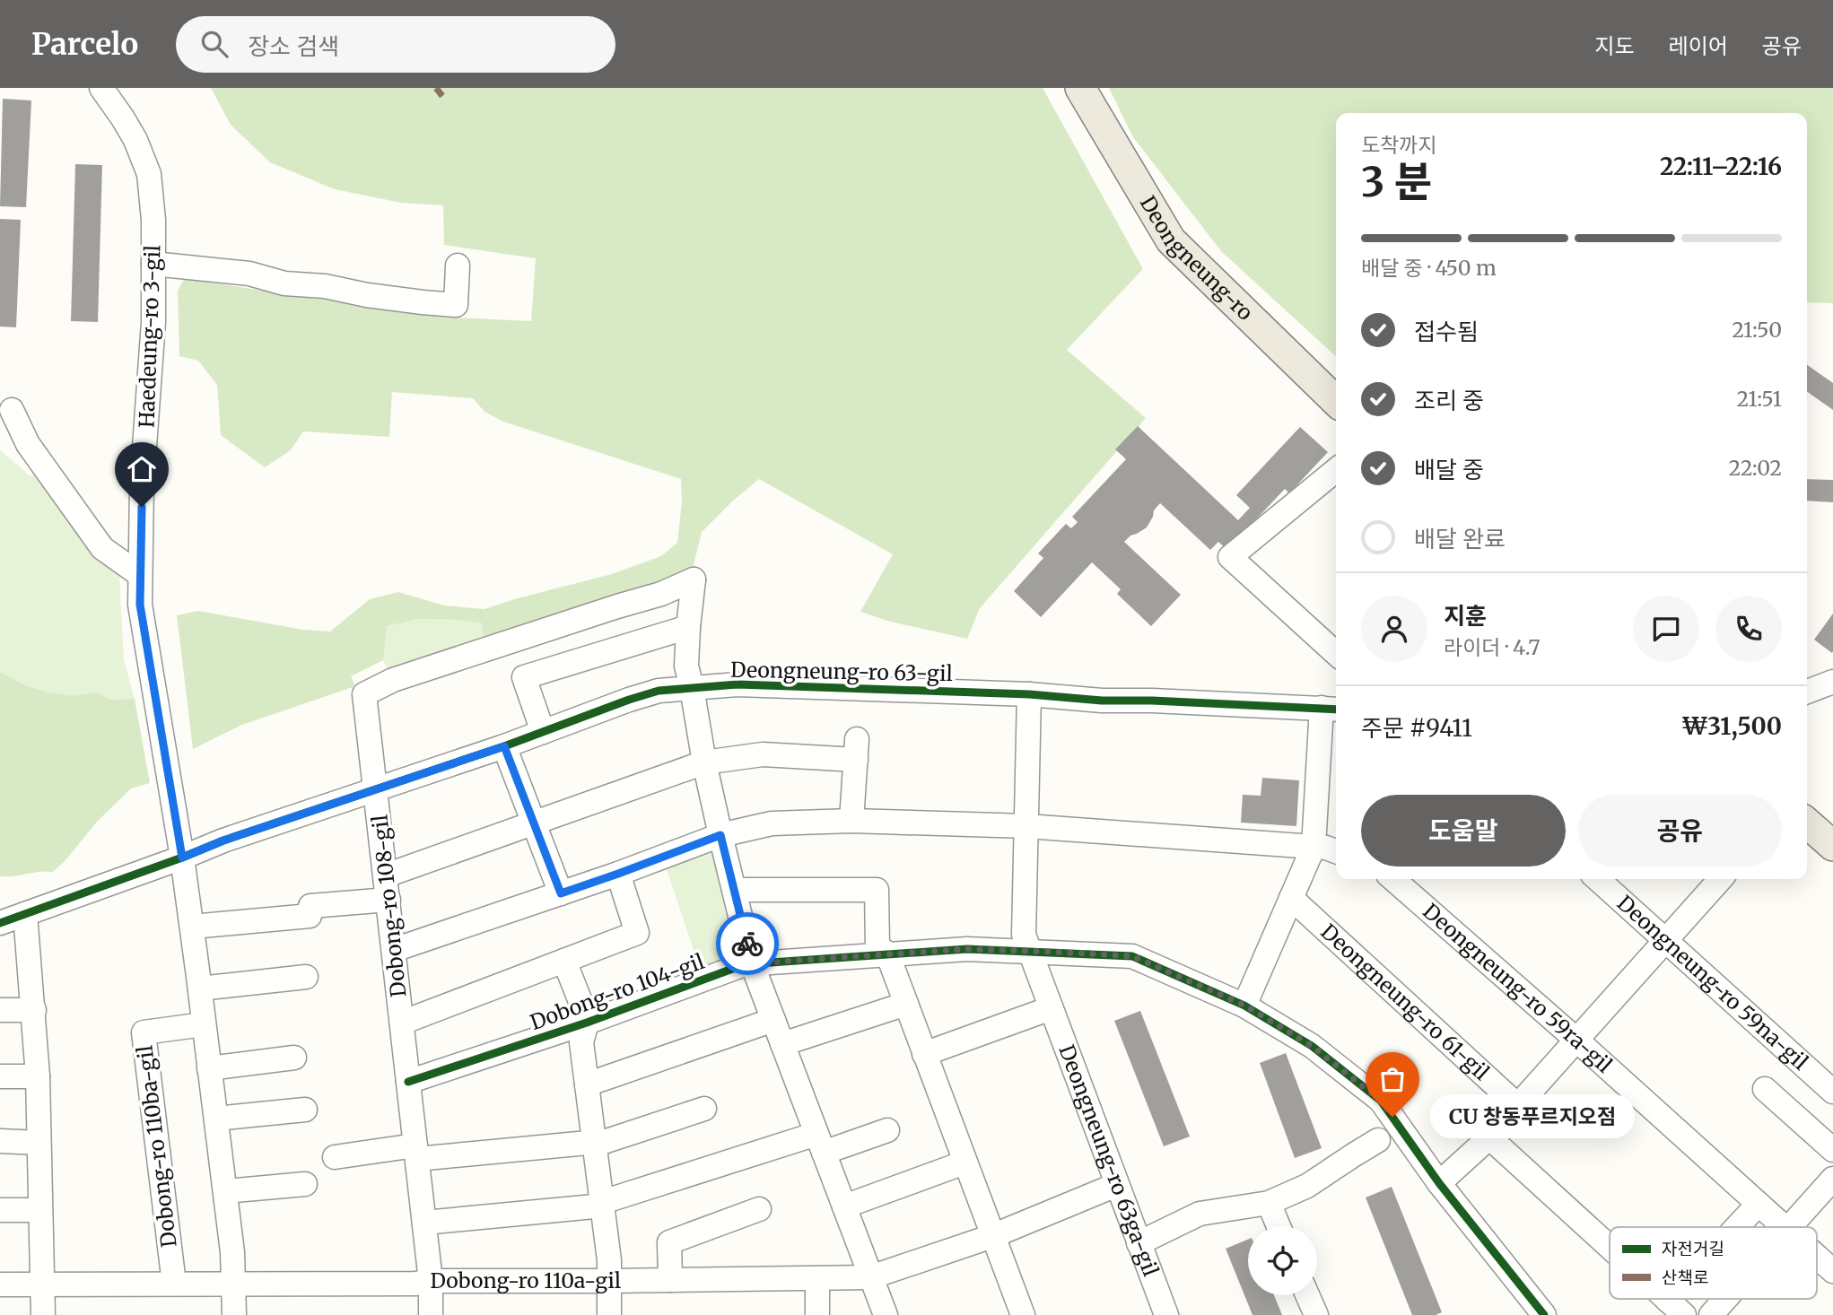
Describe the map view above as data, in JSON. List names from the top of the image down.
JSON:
{
  "streets": {
    "main road": ["Deongneung-ro"],
    "street": [
      "Haedeung-ro 3-gil",
      "Deongneung-ro 63-gil",
      "Dobong-ro 108-gil",
      "Deongneung-ro 59na-gil",
      "Deongneung-ro 59ra-gil",
      "Dobong-ro 104-gil",
      "Deongneung-ro 61-gil",
      "Dobong-ro 110ba-gil",
      "Deongneung-ro 63ga-gil",
      "Dobong-ro 110a-gil"
    ]
  },
  "crossings": [
    ["Haedeung-ro 3-gil", "Deongneung-ro 63-gil"],
    ["Haedeung-ro 3-gil", "Dobong-ro 110ba-gil"],
    ["Haedeung-ro 3-gil", "Dobong-ro 110a-gil"],
    ["Deongneung-ro 63-gil", "Dobong-ro 108-gil"],
    ["Deongneung-ro 63-gil", "Dobong-ro 104-gil"],
    ["Deongneung-ro 63-gil", "Deongneung-ro 61-gil"],
    ["Deongneung-ro 63-gil", "Deongneung-ro 63ga-gil"],
    ["Dobong-ro 108-gil", "Dobong-ro 104-gil"],
    ["Dobong-ro 108-gil", "Dobong-ro 110a-gil"],
    ["Dobong-ro 104-gil", "Deongneung-ro 63ga-gil"],
    ["Deongneung-ro 63ga-gil", "Dobong-ro 110a-gil"]
  ],
  "places": ["CU 창동푸르지오점"],
  "legend": ["자전거길", "산책로"],
  "page": {
    "header": "Parcelo",
    "search": "장소 검색",
    "nav": ["지도", "레이어", "공유"],
    "heading": ["3 분", "도착까지", "22:11–22:16"],
    "panel": [
      "지훈",
      "라이더 · 4.7",
      "주문 #9411",
      "₩31,500"
    ],
    "bar": "배달 중 · 450 m",
    "list": [
      ["접수됨", "21:50"],
      ["조리 중", "21:51"],
      ["배달 중", "22:02"],
      "배달 완료"
    ],
    "buttons": ["도움말", "공유"],
    "bubble": "CU 창동푸르지오점"
  }
}
